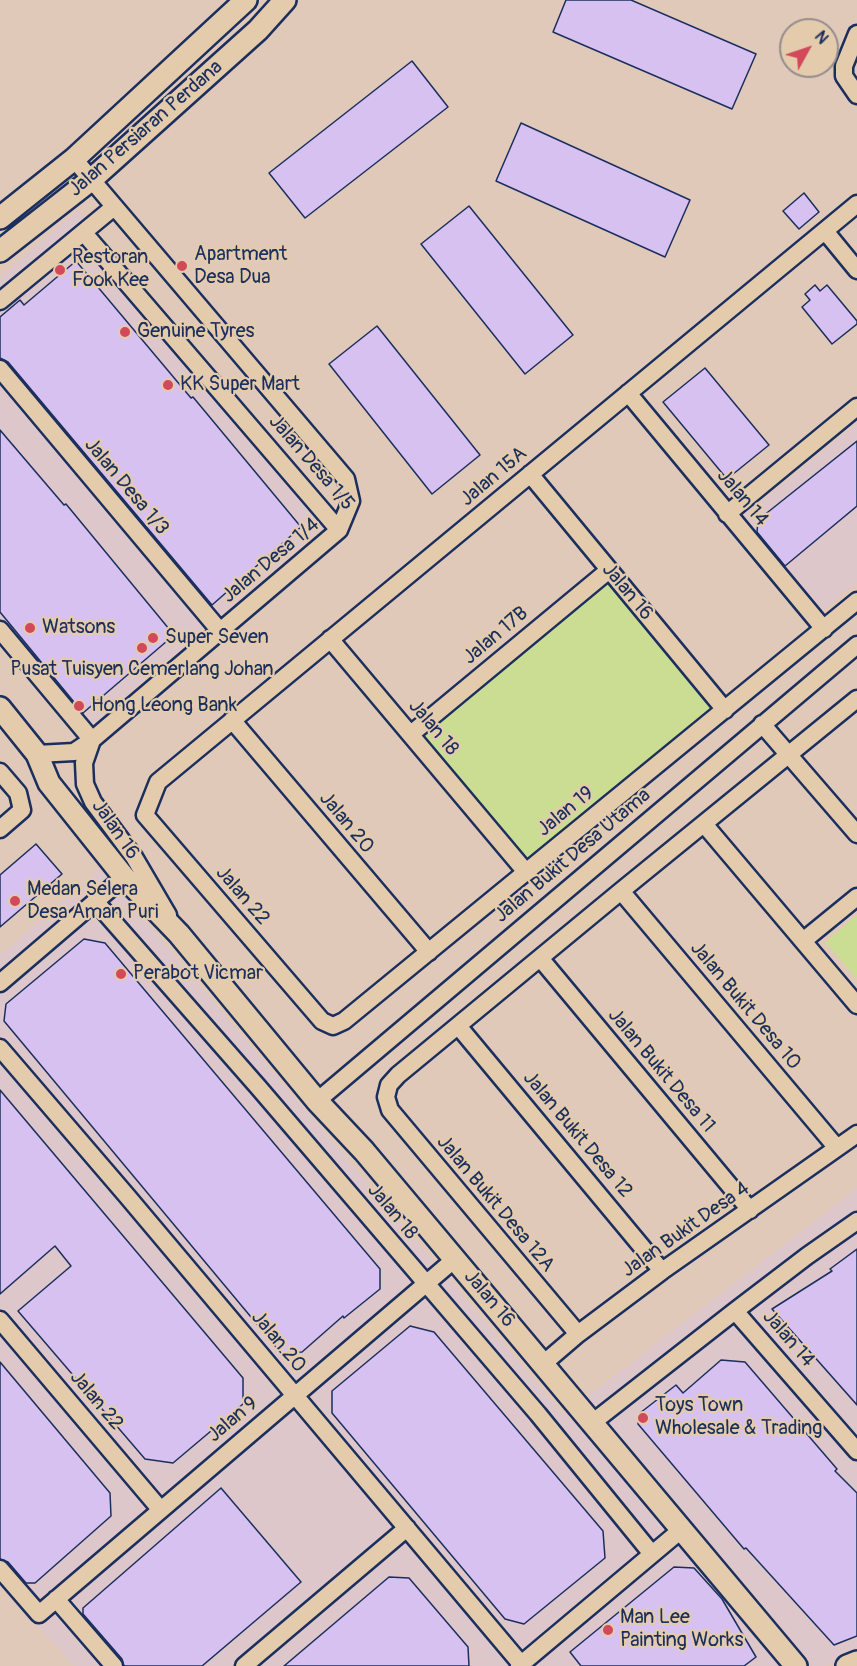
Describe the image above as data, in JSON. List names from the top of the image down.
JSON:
{
  "streets": {
    "street": [
      "Jalan Persiaran Perdana",
      "Jalan Desa 1/5",
      "Jalan 15A",
      "Jalan Desa 1/3",
      "Jalan 14",
      "Jalan Desa 1/4",
      "Jalan 16",
      "Jalan 17B",
      "Jalan 18",
      "Jalan 19",
      "Jalan 20",
      "Jalan Bukit Desa Utama",
      "Jalan 22",
      "Jalan Bukit Desa 10",
      "Jalan Bukit Desa 11",
      "Jalan Bukit Desa 12",
      "Jalan Bukit Desa 12A",
      "Jalan Bukit Desa 4",
      "Jalan 9"
    ]
  },
  "crossings": [
    ["Jalan Persiaran Perdana", "Jalan Desa 1/5"],
    ["Jalan Desa 1/5", "Jalan Desa 1/4"],
    ["Jalan 15A", "Jalan 14"],
    ["Jalan 15A", "Jalan 16"],
    ["Jalan 15A", "Jalan 18"],
    ["Jalan 15A", "Jalan 20"],
    ["Jalan 15A", "Jalan 22"],
    ["Jalan Desa 1/3", "Jalan Desa 1/4"],
    ["Jalan 14", "Jalan 16"],
    ["Jalan 14", "Jalan 19"],
    ["Jalan Desa 1/4", "Jalan 16"],
    ["Jalan 16", "Jalan 17B"],
    ["Jalan 16", "Jalan 19"],
    ["Jalan 16", "Jalan Bukit Desa Utama"],
    ["Jalan 16", "Jalan Bukit Desa 4"],
    ["Jalan 16", "Jalan 9"],
    ["Jalan 17B", "Jalan 18"],
    ["Jalan 18", "Jalan 19"],
    ["Jalan 18", "Jalan 9"],
    ["Jalan 19", "Jalan 20"],
    ["Jalan 19", "Jalan 22"],
    ["Jalan 20", "Jalan 9"],
    ["Jalan 22", "Jalan 9"],
    ["Jalan Bukit Desa 10", "Jalan Bukit Desa 4"],
    ["Jalan Bukit Desa 11", "Jalan Bukit Desa 4"],
    ["Jalan Bukit Desa 12", "Jalan Bukit Desa 12A"],
    ["Jalan Bukit Desa 12", "Jalan Bukit Desa 4"],
    ["Jalan Bukit Desa 12A", "Jalan Bukit Desa 4"]
  ],
  "places": [
    "Apartment Desa Dua",
    "Restoran Fook Kee",
    "Genuine Tyres",
    "KK Super Mart",
    "Watsons",
    "Super Seven",
    "Pusat Tuisyen Cemerlang Johan",
    "Hong Leong Bank",
    "Medan Selera Desa Aman Puri",
    "Perabot Vicmar",
    "Toys Town Wholesale & Trading",
    "Man Lee Painting Works"
  ],
  "north": "top right"
}
